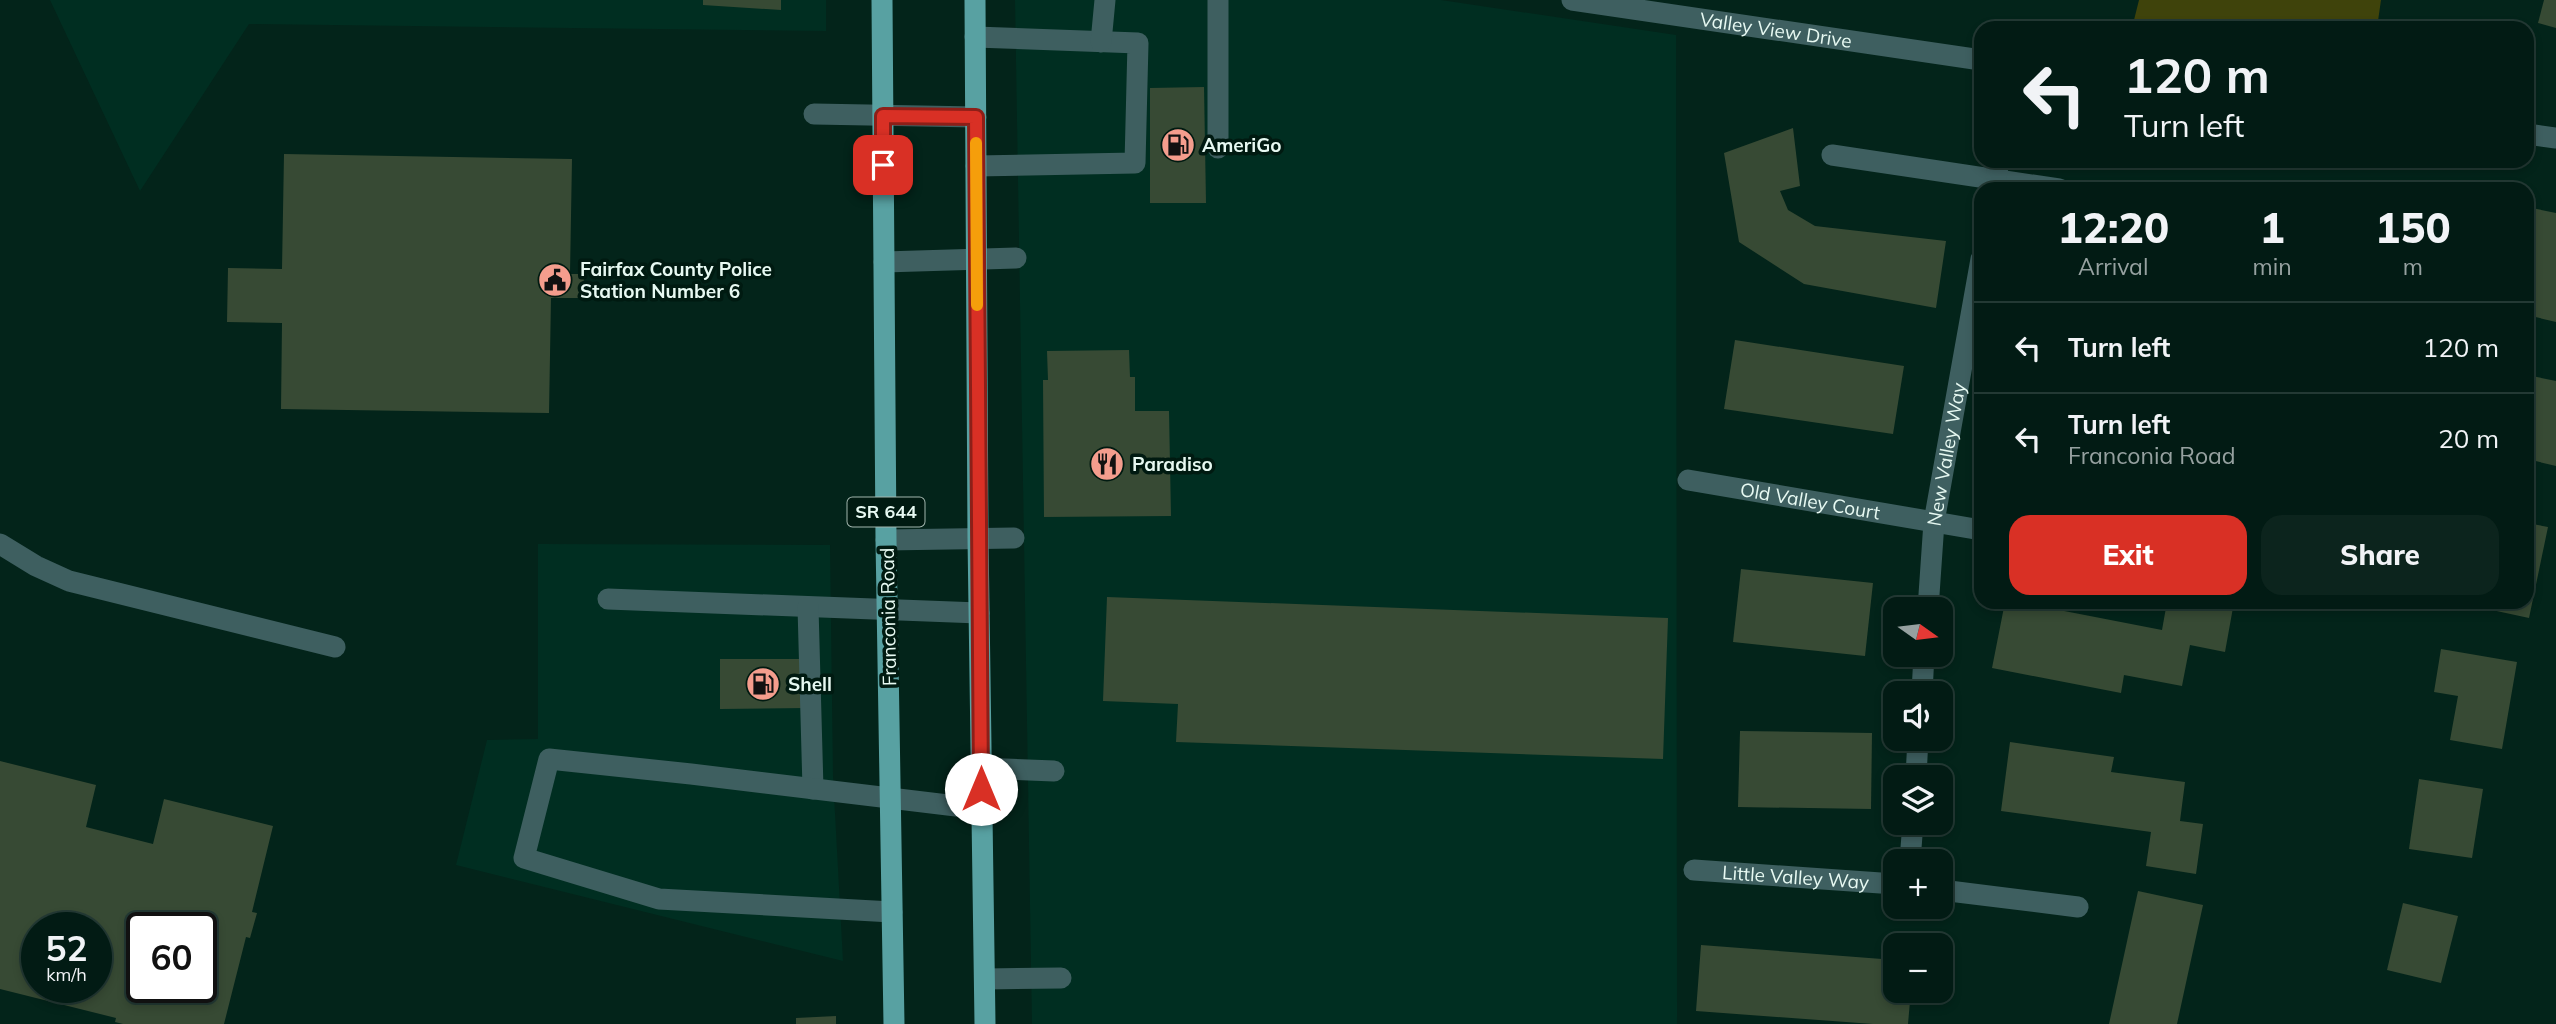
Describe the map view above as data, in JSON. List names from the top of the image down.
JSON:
{
  "streets": {
    "main road": ["SR 644", "Franconia Road"],
    "street": [
      "Valley View Drive",
      "New Valley Way",
      "Old Valley Court",
      "Little Valley Way"
    ]
  },
  "crossings": [
    ["New Valley Way", "Old Valley Court"]
  ],
  "places": {
    "fuel station": ["AmeriGo", "Shell"],
    "public building": ["Fairfax County Police Station Number 6"],
    "restaurant": ["Paradiso"]
  },
  "north": "right",
  "page": {
    "turn": ["120 m", "Turn left"],
    "eta": [
      "12:20",
      "Arrival",
      "1",
      "min",
      "150",
      "m"
    ],
    "list": [
      {
        "name": "Turn left",
        "value": "120 m"
      },
      {
        "name": "Turn left",
        "note": "Franconia Road",
        "value": "20 m"
      }
    ],
    "buttons": ["Exit", "Share"],
    "map_buttons": ["+", "−"],
    "speed": "52 km/h",
    "limit": "60"
  }
}
